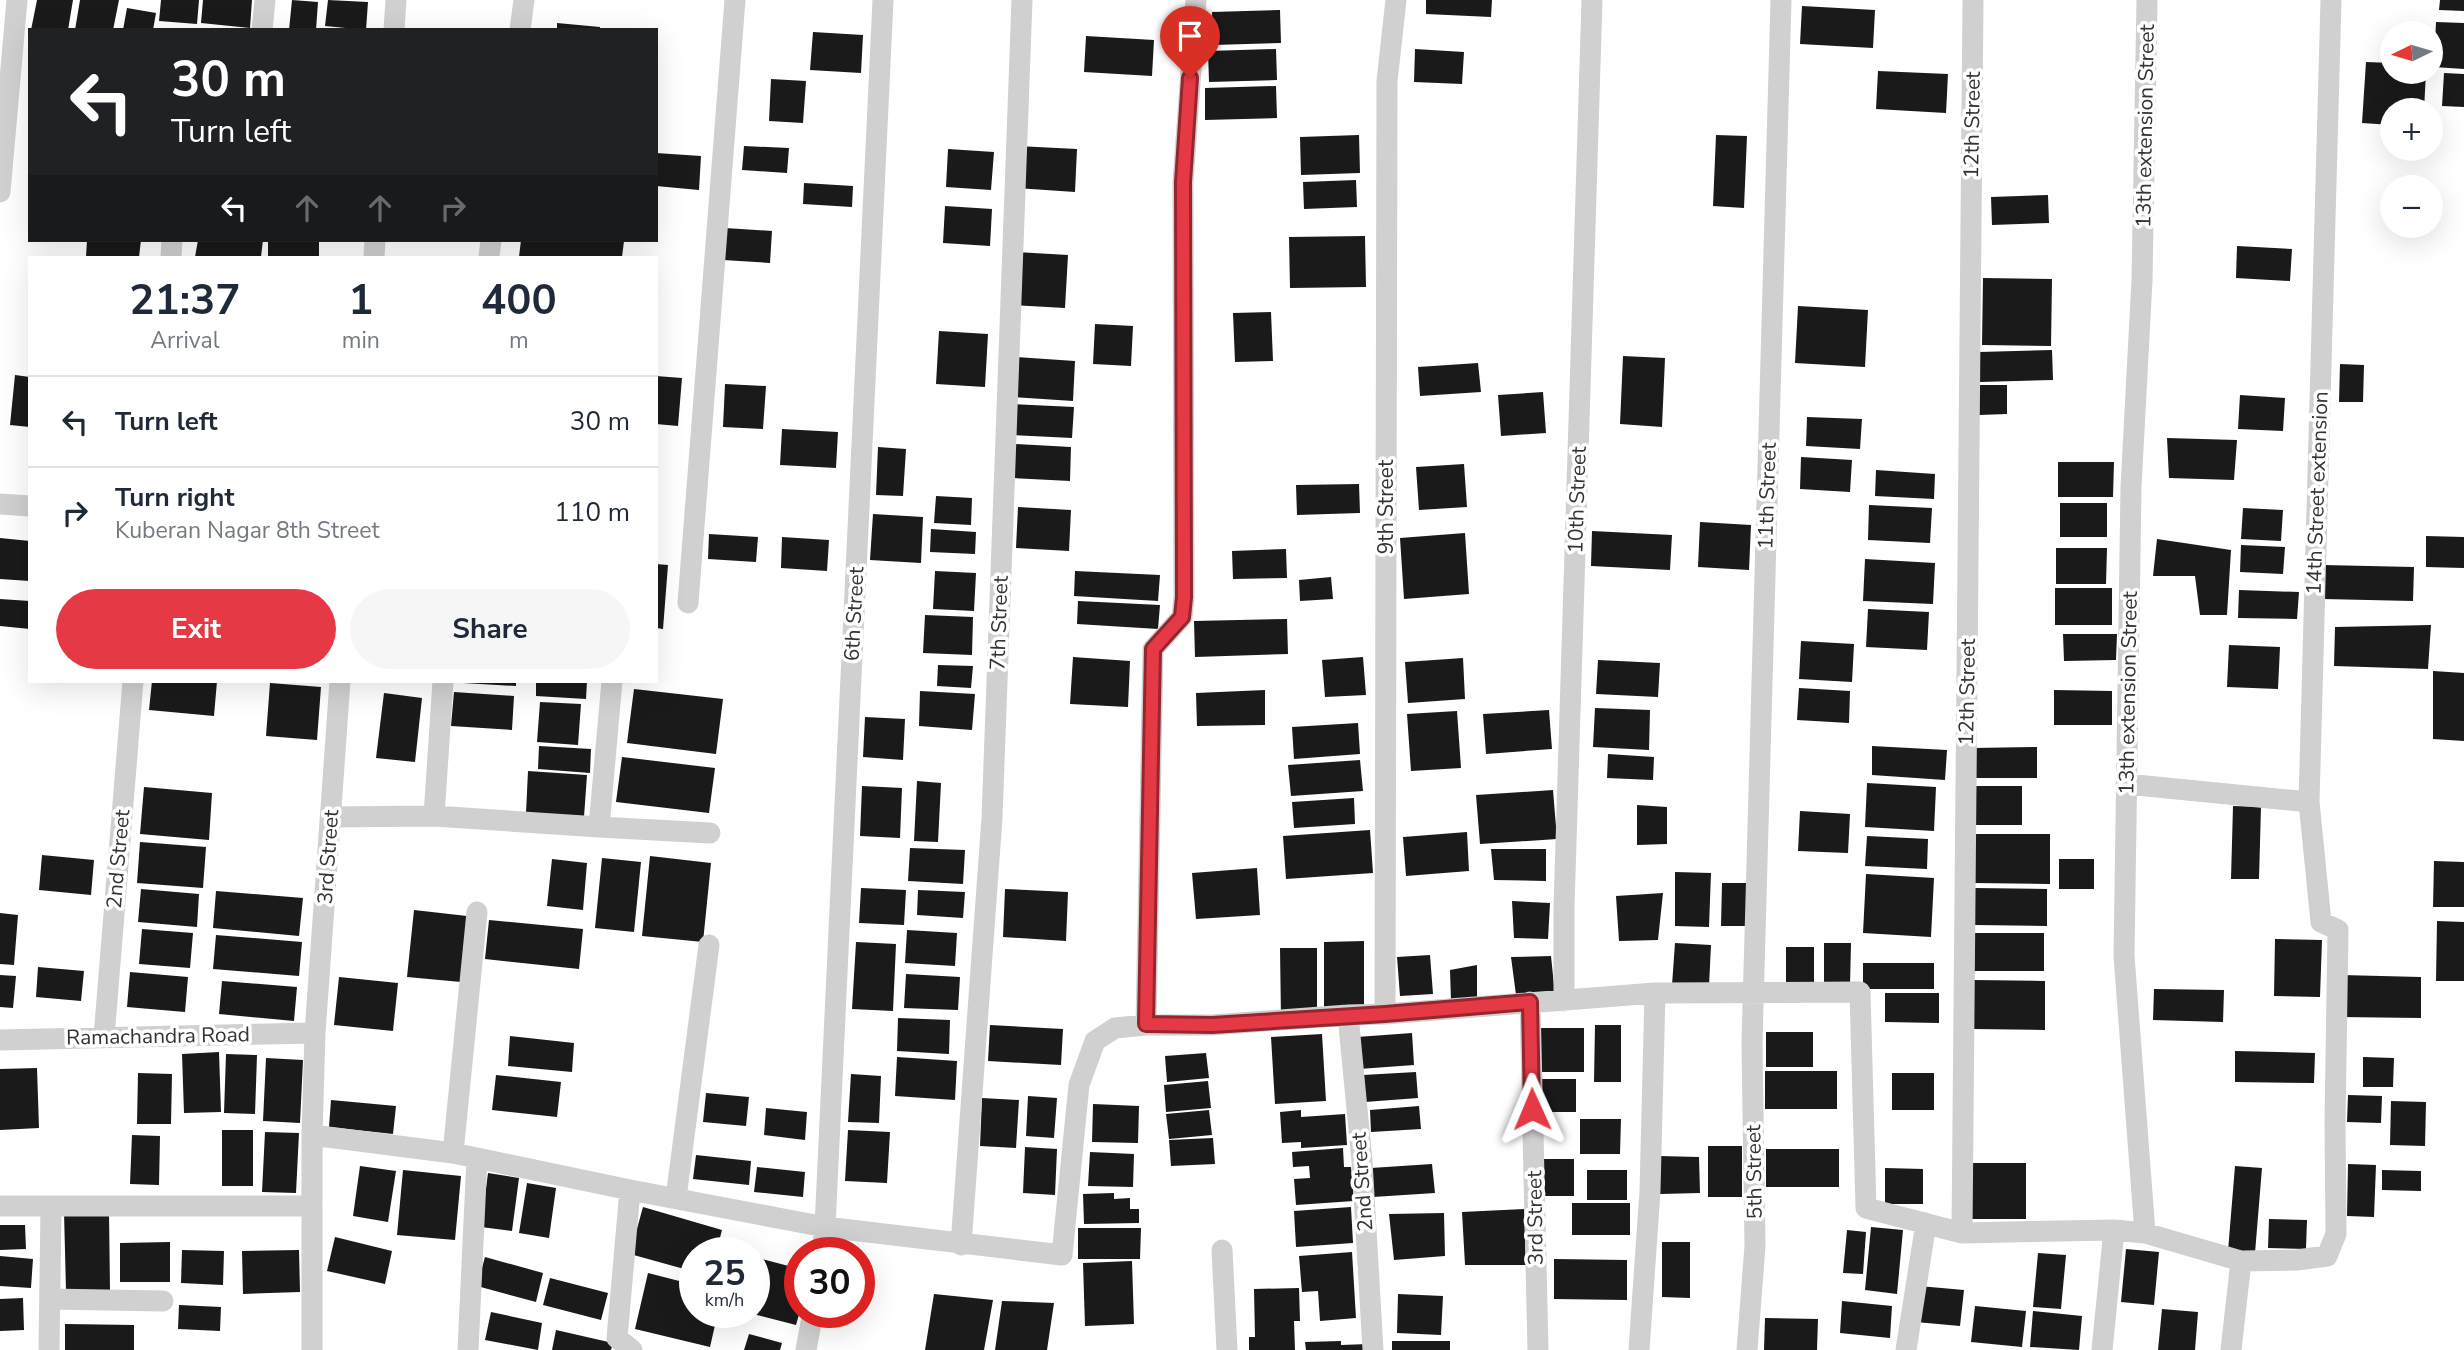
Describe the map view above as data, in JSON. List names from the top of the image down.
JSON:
{
  "streets": {
    "street": [
      "12th Street",
      "13th extension Street",
      "14th Street extension",
      "11th Street",
      "10th Street",
      "9th Street",
      "6th Street",
      "7th Street",
      "3rd Street",
      "2nd Street",
      "Ramachandra Road",
      "5th Street"
    ]
  },
  "crossings": [
    ["11th Street", "5th Street"],
    ["3rd Street", "Ramachandra Road"],
    ["2nd Street", "Ramachandra Road"]
  ],
  "north": "left",
  "page": {
    "map_buttons": ["+", "−"],
    "turn": ["30 m", "Turn left"],
    "eta": [
      "21:37",
      "Arrival",
      "1",
      "min",
      "400",
      "m"
    ],
    "list": [
      {
        "name": "Turn left",
        "value": "30 m"
      },
      {
        "name": "Turn right",
        "note": "Kuberan Nagar 8th Street",
        "value": "110 m"
      }
    ],
    "buttons": ["Exit", "Share"],
    "speed": "25 km/h",
    "limit": "30"
  }
}
